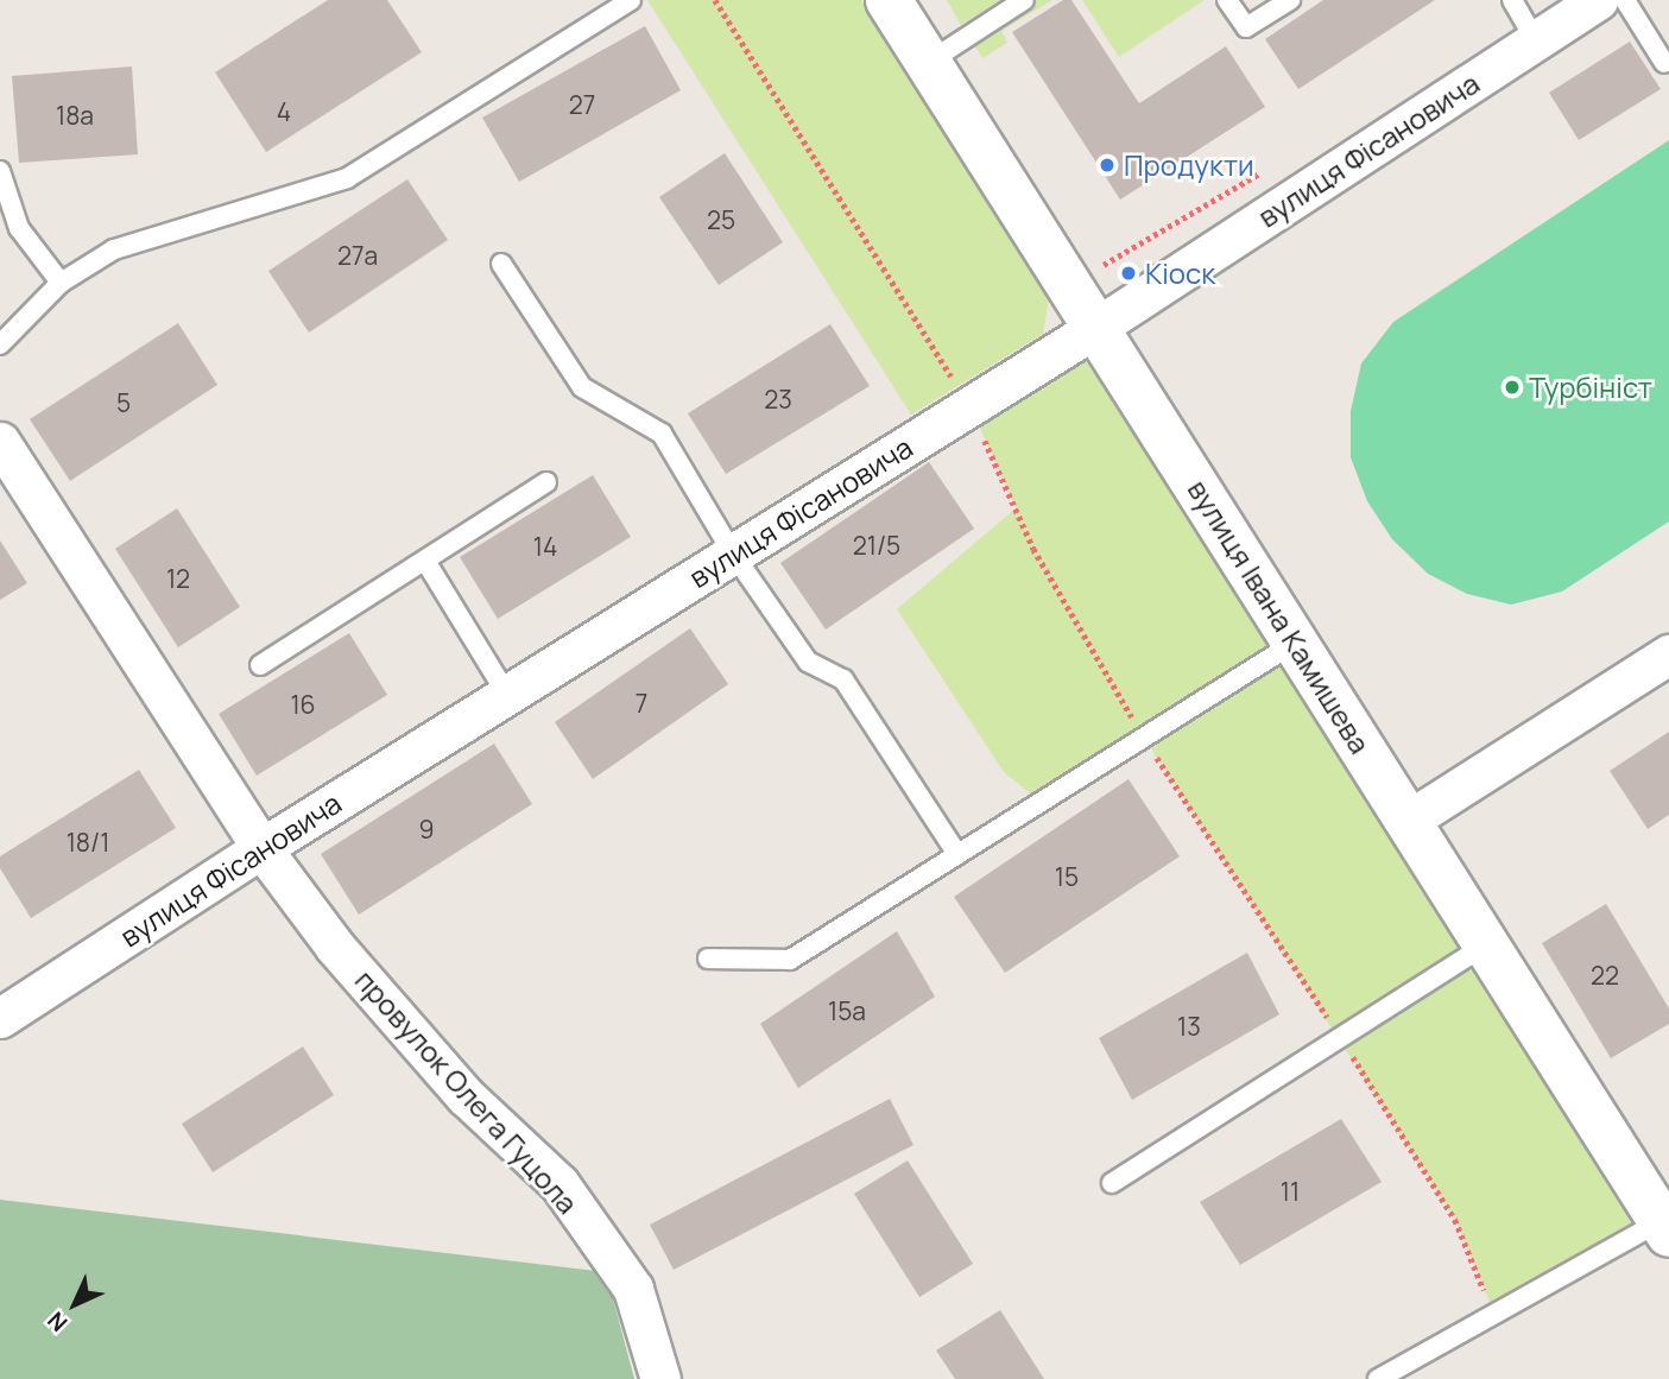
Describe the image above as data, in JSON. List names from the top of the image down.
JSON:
{
  "streets": {
    "street": ["вулиця Фісановича", "вулиця Івана Камишева", "провулок Олега Гуцола"]
  },
  "crossings": [
    ["вулиця Фісановича", "вулиця Івана Камишева"],
    ["вулиця Фісановича", "провулок Олега Гуцола"]
  ],
  "places": ["Продукти", "Кіоск", "Турбініст"],
  "house_numbers": [
    "27",
    "4",
    "18а",
    "25",
    "27а",
    "23",
    "5",
    "21/5",
    "14",
    "12",
    "7",
    "16",
    "9",
    "18/1",
    "15",
    "22",
    "15а",
    "13",
    "11"
  ],
  "north": "bottom left"
}
